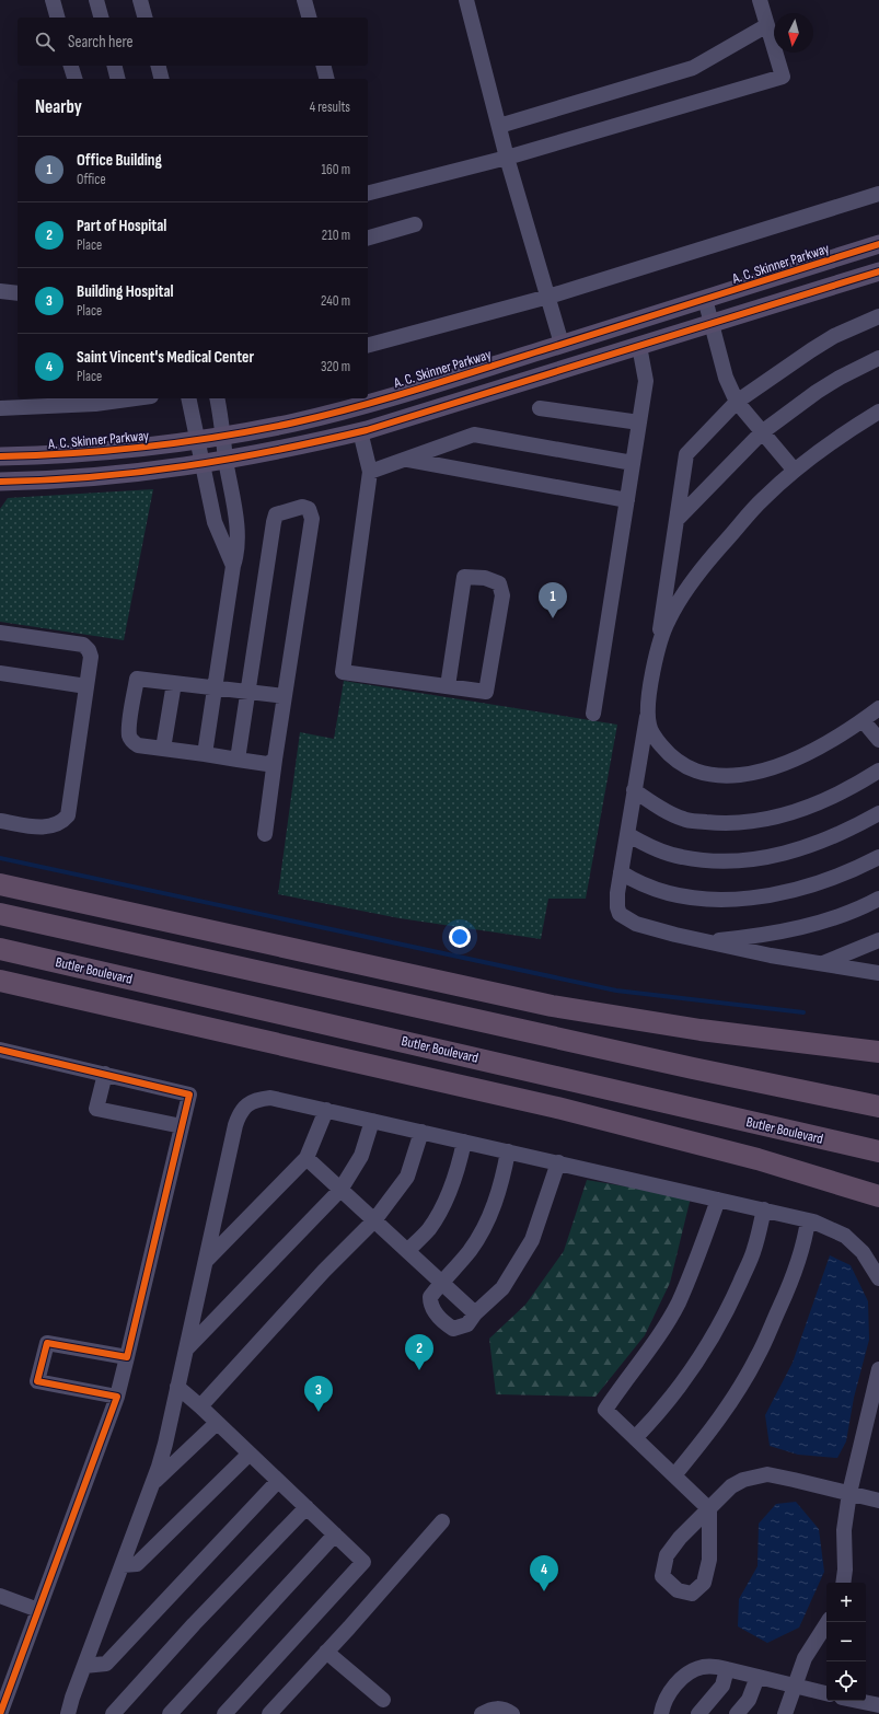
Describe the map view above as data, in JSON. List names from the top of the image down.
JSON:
{
  "streets": {
    "highway": ["Butler Boulevard"],
    "main road": ["A. C. Skinner Parkway"]
  },
  "north": "bottom",
  "page": {
    "search": "Search here",
    "heading": ["Nearby", "4 results"],
    "list": [
      {
        "mark": "1",
        "name": "Office Building",
        "note": "Office",
        "value": "160 m"
      },
      {
        "mark": "2",
        "name": "Part of Hospital",
        "note": "Place",
        "value": "210 m"
      },
      {
        "mark": "3",
        "name": "Building Hospital",
        "note": "Place",
        "value": "240 m"
      },
      {
        "mark": "4",
        "name": "Saint Vincent's Medical Center",
        "note": "Place",
        "value": "320 m"
      }
    ],
    "pins": [
      "1",
      "2",
      "3",
      "4"
    ],
    "map_buttons": ["+", "−"]
  }
}
